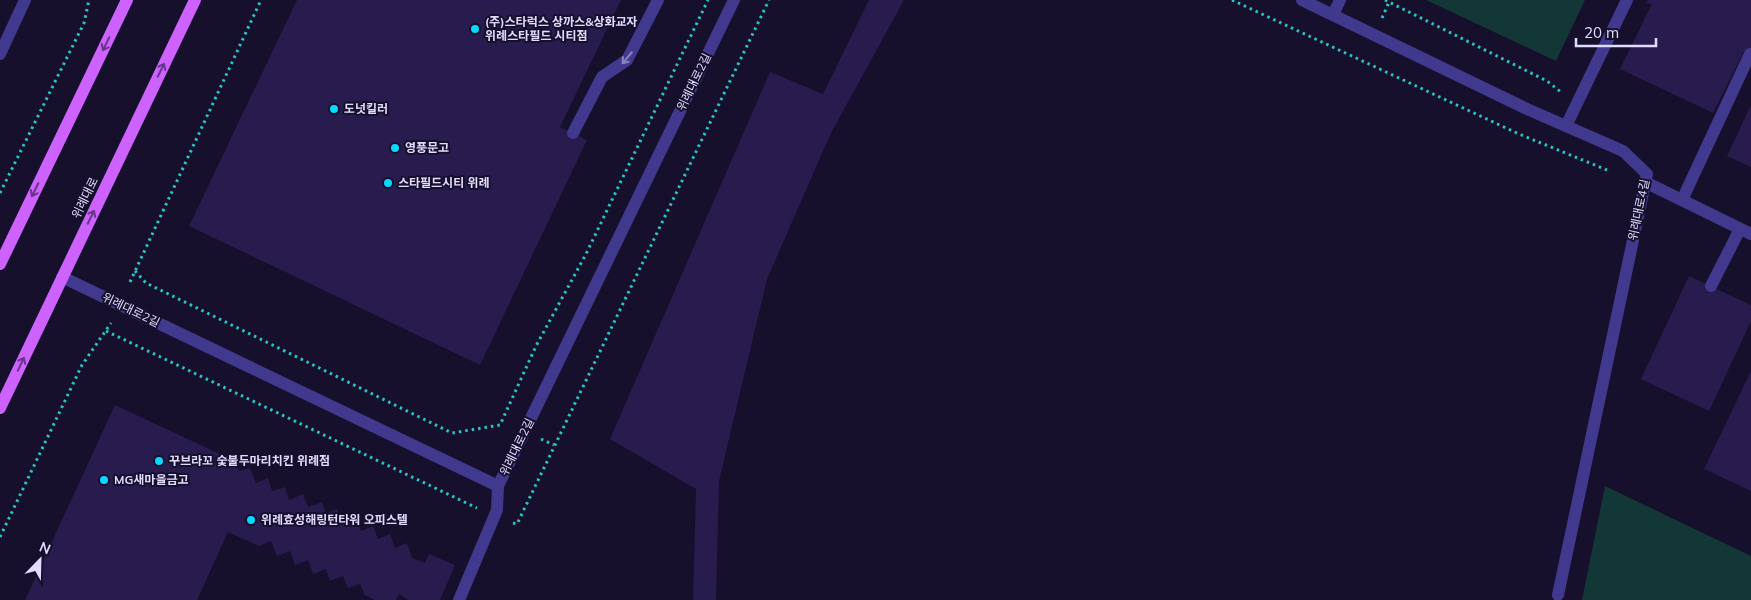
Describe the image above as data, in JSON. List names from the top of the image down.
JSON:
{
  "streets": {
    "main road": ["위례대로"],
    "street": ["위례대로2길", "위례대로4길"]
  },
  "crossings": [
    ["위례대로2길", "위례대로"]
  ],
  "places": [
    "(주)스타럭스 상까스&상화교자 위례스타필드 시티점",
    "도넛킬러",
    "영풍문고",
    "스타필드시티 위례",
    "꾸브라꼬 숯불두마리치킨 위례점",
    "MG새마을금고",
    "위례효성해링턴타워 오피스텔"
  ],
  "scale_bar": "20 m",
  "north": "top right"
}
